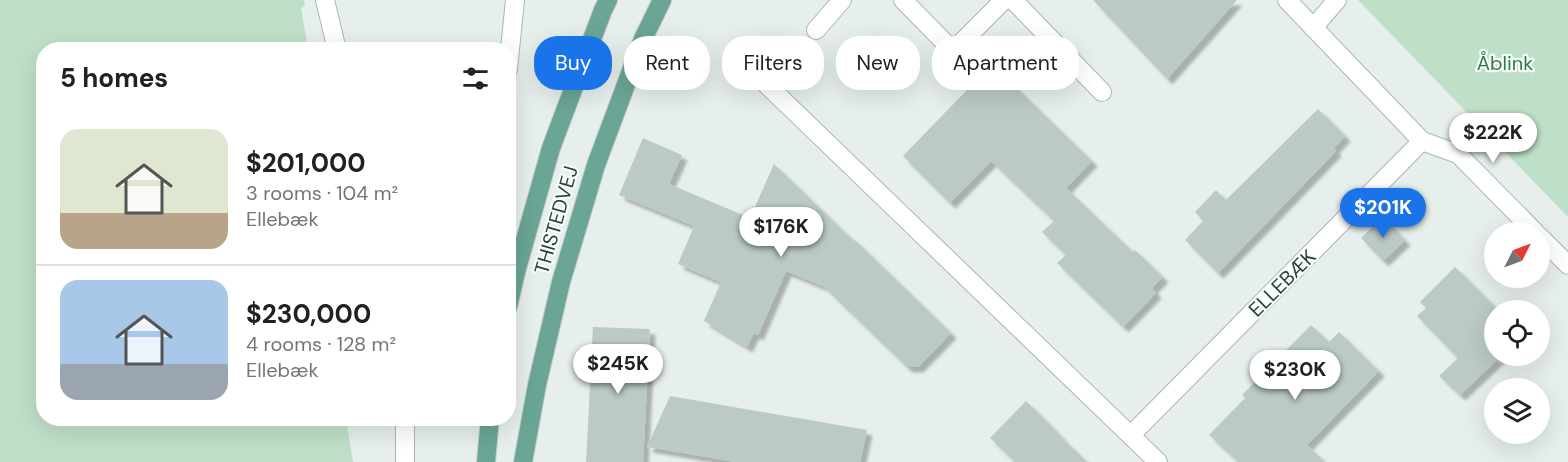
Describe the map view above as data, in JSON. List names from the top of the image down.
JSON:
{
  "streets": {
    "main road": ["THISTEDVEJ"],
    "street": ["ELLEBÆK"]
  },
  "parks": ["Åblink"],
  "north": "top right",
  "page": {
    "chip": [
      "Buy",
      "Rent",
      "Filters",
      "New",
      "Apartment"
    ],
    "heading": "5 homes",
    "price": [
      "$222K",
      "$201K",
      "$176K",
      "$245K",
      "$230K"
    ],
    "list": [
      {
        "name": "$201,000",
        "note": "3 rooms · 104 m² · Ellebæk"
      },
      {
        "name": "$230,000",
        "note": "4 rooms · 128 m² · Ellebæk"
      }
    ]
  }
}
